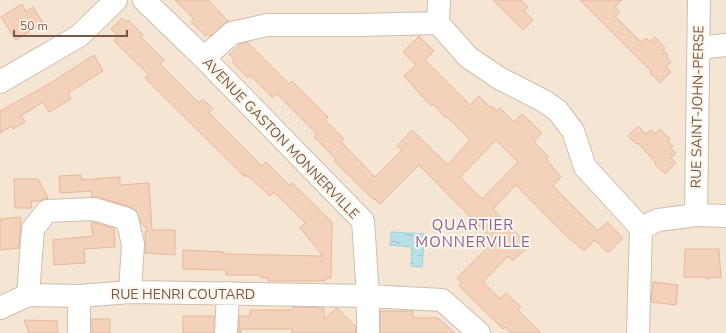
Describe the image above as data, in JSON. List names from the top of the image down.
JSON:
{
  "streets": {
    "street": ["RUE SAINT-JOHN-PERSE", "AVENUE GASTON MONNERVILLE", "RUE HENRI COUTARD"]
  },
  "crossings": [
    ["AVENUE GASTON MONNERVILLE", "RUE HENRI COUTARD"]
  ],
  "districts": ["QUARTIER MONNERVILLE"],
  "scale_bar": "50 m"
}
